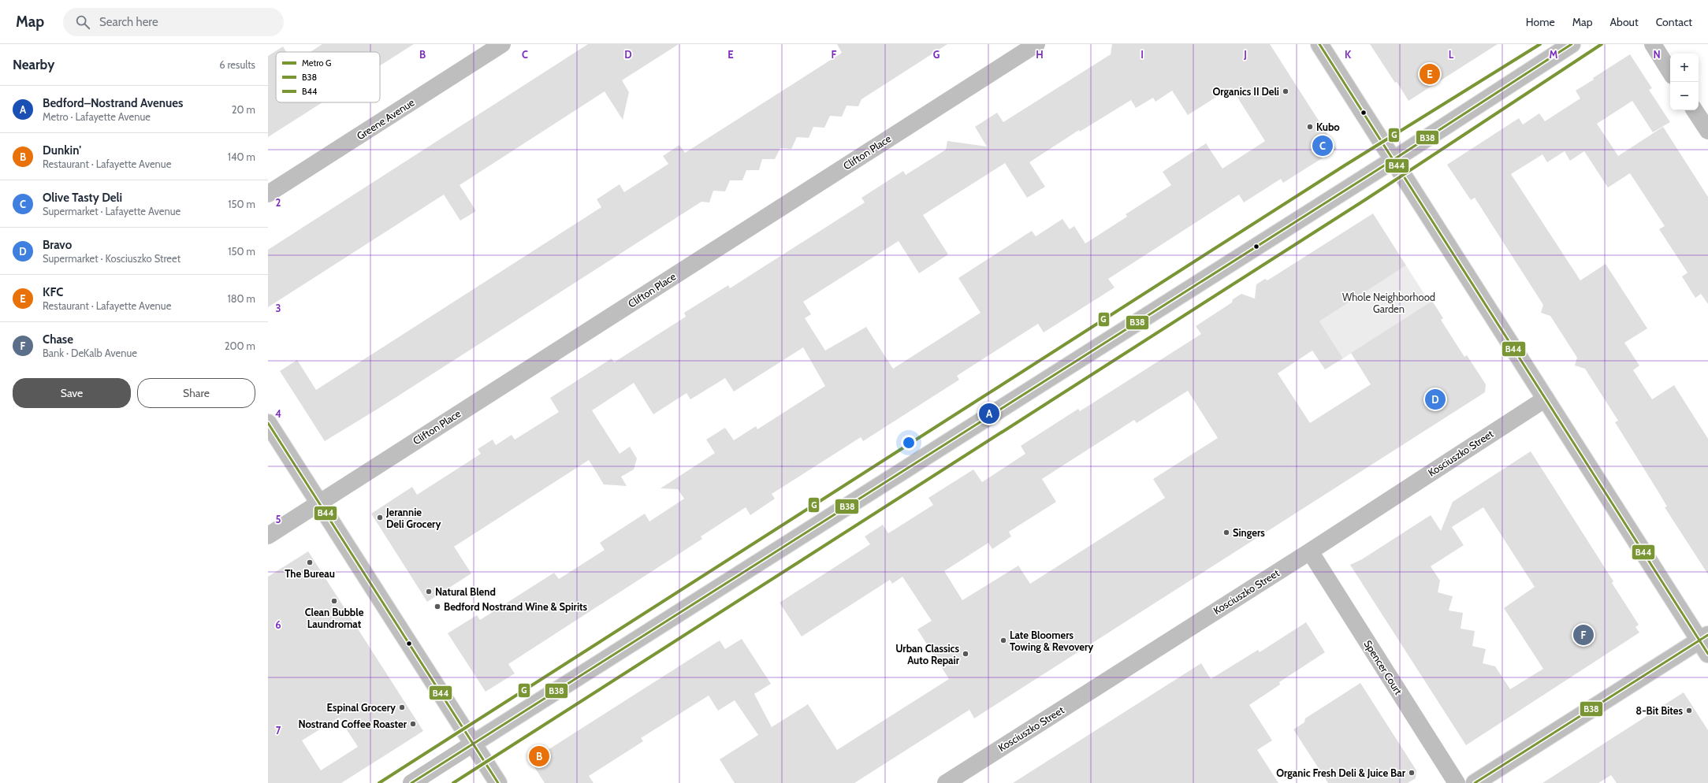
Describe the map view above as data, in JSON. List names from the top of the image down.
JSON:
{
  "streets": {
    "main road": [
      "Greene Avenue",
      "Clifton Place",
      "Kosciuszko Street",
      "Spencer Court"
    ]
  },
  "crossings": [
    ["Kosciuszko Street", "Spencer Court"]
  ],
  "parks": ["Whole Neighborhood Garden"],
  "places": [
    "Organics II Deli",
    "Kubo",
    "Jerannie Deli Grocery",
    "Singers",
    "The Bureau",
    "Natural Blend",
    "Clean Bubble Laundromat",
    "Bedford Nostrand Wine & Spirits",
    "Late Bloomers Towing & Revovery",
    "Urban Classics Auto Repair",
    "Espinal Grocery",
    "8-Bit Bites",
    "Nostrand Coffee Roaster",
    "Organic Fresh Deli & Juice Bar"
  ],
  "lines": ["metro line G", "transit line B38", "transit line B44"],
  "legend": ["Metro G", "B38", "B44"],
  "page": {
    "header": "Map",
    "search": "Search here",
    "nav": [
      "Home",
      "Map",
      "About",
      "Contact"
    ],
    "heading": ["Nearby", "6 results"],
    "map_buttons": ["+", "−"],
    "pins": [
      "E",
      "C",
      "D",
      "A",
      "F",
      "B"
    ],
    "list": [
      {
        "mark": "A",
        "name": "Bedford–Nostrand Avenues",
        "note": "Metro · Lafayette Avenue",
        "value": "20 m"
      },
      {
        "mark": "B",
        "name": "Dunkin'",
        "note": "Restaurant · Lafayette Avenue",
        "value": "140 m"
      },
      {
        "mark": "C",
        "name": "Olive Tasty Deli",
        "note": "Supermarket · Lafayette Avenue",
        "value": "150 m"
      },
      {
        "mark": "D",
        "name": "Bravo",
        "note": "Supermarket · Kosciuszko Street",
        "value": "150 m"
      },
      {
        "mark": "E",
        "name": "KFC",
        "note": "Restaurant · Lafayette Avenue",
        "value": "180 m"
      },
      {
        "mark": "F",
        "name": "Chase",
        "note": "Bank · DeKalb Avenue",
        "value": "200 m"
      }
    ],
    "buttons": ["Save", "Share"]
  },
  "grid": {
    "columns": [
      "B",
      "C",
      "D",
      "E",
      "F",
      "G",
      "H",
      "I",
      "J",
      "K",
      "L",
      "M",
      "N"
    ],
    "rows": [
      "2",
      "3",
      "4",
      "5",
      "6",
      "7"
    ]
  }
}
